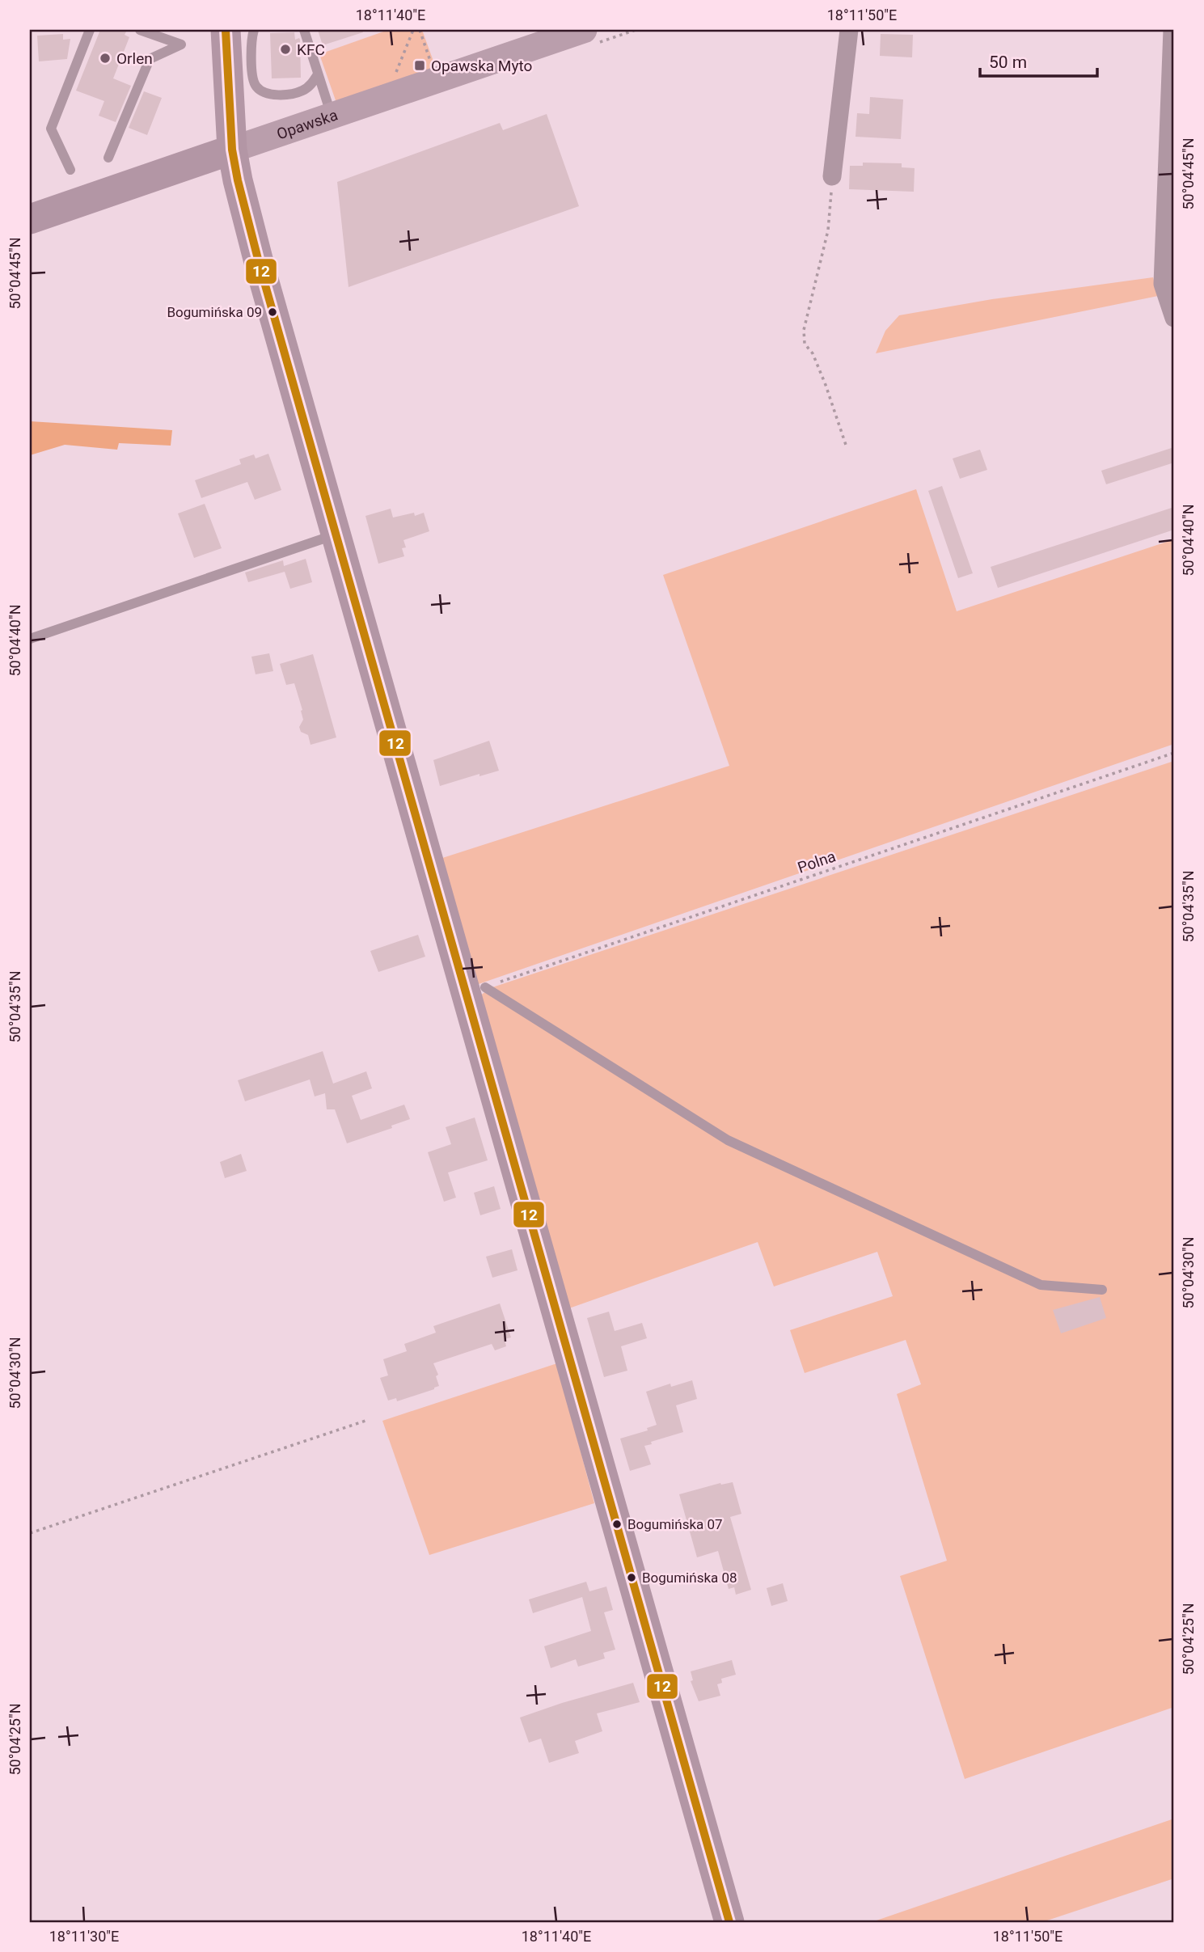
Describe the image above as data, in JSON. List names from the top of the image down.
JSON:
{
  "streets": {
    "main road": ["Opawska"],
    "path": ["Polna"]
  },
  "places": {
    "other": [
      "KFC",
      "Orlen",
      "Bogumińska 09",
      "Bogumińska 07",
      "Bogumińska 08"
    ],
    "transit": ["Opawska Myto"]
  },
  "lines": ["transit line 12"],
  "scale_bar": "50 m",
  "coordinates": [
    "18°11'40\"E",
    "18°11'50\"E",
    "50°04'45\"N",
    "50°04'40\"N",
    "50°04'35\"N",
    "50°04'30\"N",
    "50°04'25\"N",
    "18°11'30\"E"
  ]
}
